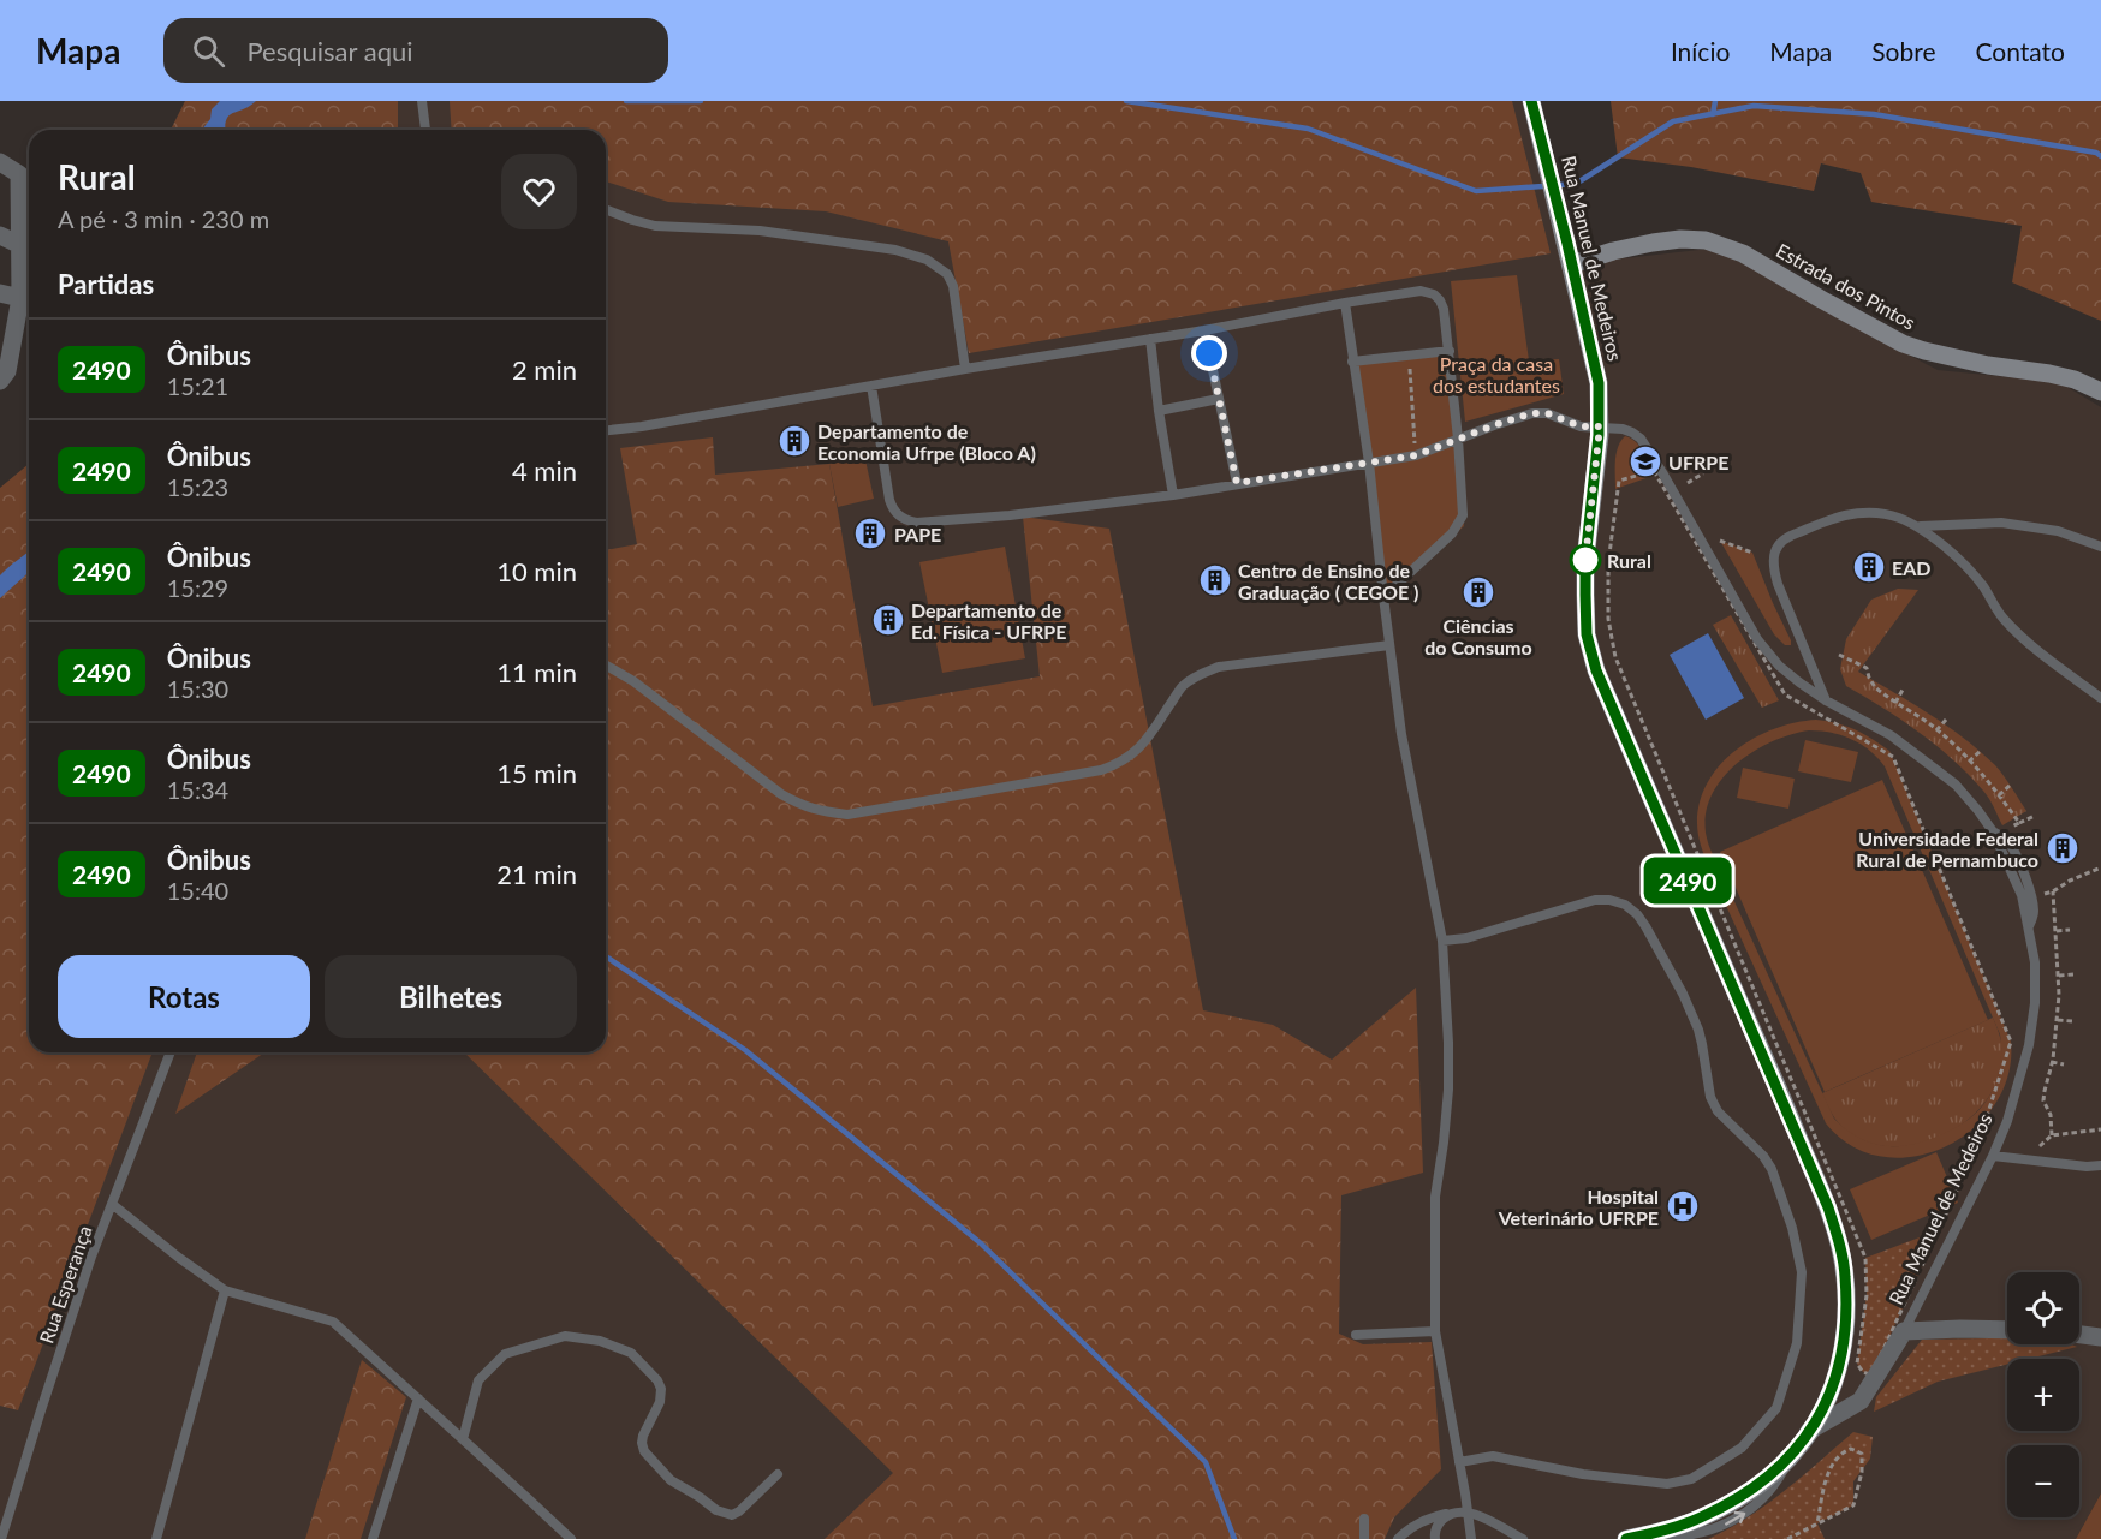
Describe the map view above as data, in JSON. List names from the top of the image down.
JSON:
{
  "streets": {
    "main road": ["Rua Manuel de Medeiros", "Estrada dos Pintos"],
    "lane": ["Rua Esperança"]
  },
  "crossings": [
    ["Rua Manuel de Medeiros", "Estrada dos Pintos"]
  ],
  "parks": ["Praça da casa dos estudantes"],
  "places": {
    "building": [
      "Departamento de Economia Ufrpe (Bloco A)",
      "PAPE",
      "EAD",
      "Centro de Ensino de Graduação ( CEGOE )",
      "Ciências do Consumo",
      "Departamento de Ed. Física - UFRPE",
      "Universidade Federal Rural de Pernambuco"
    ],
    "school or university": ["UFRPE"],
    "other": ["Rural"],
    "hospital": ["Hospital Veterinário UFRPE"]
  },
  "lines": ["bus line 2490"],
  "page": {
    "header": "Mapa",
    "search": "Pesquisar aqui",
    "nav": [
      "Início",
      "Mapa",
      "Sobre",
      "Contato"
    ],
    "on_map": "2490",
    "heading": [
      ["Rural", "A pé · 3 min · 230 m"],
      "Partidas"
    ],
    "list": [
      {
        "mark": "2490",
        "name": "Ônibus",
        "note": "15:21",
        "value": "2 min"
      },
      {
        "mark": "2490",
        "name": "Ônibus",
        "note": "15:23",
        "value": "4 min"
      },
      {
        "mark": "2490",
        "name": "Ônibus",
        "note": "15:29",
        "value": "10 min"
      },
      {
        "mark": "2490",
        "name": "Ônibus",
        "note": "15:30",
        "value": "11 min"
      },
      {
        "mark": "2490",
        "name": "Ônibus",
        "note": "15:34",
        "value": "15 min"
      },
      {
        "mark": "2490",
        "name": "Ônibus",
        "note": "15:40",
        "value": "21 min"
      }
    ],
    "buttons": ["Rotas", "Bilhetes"],
    "map_buttons": ["+", "−"]
  }
}
